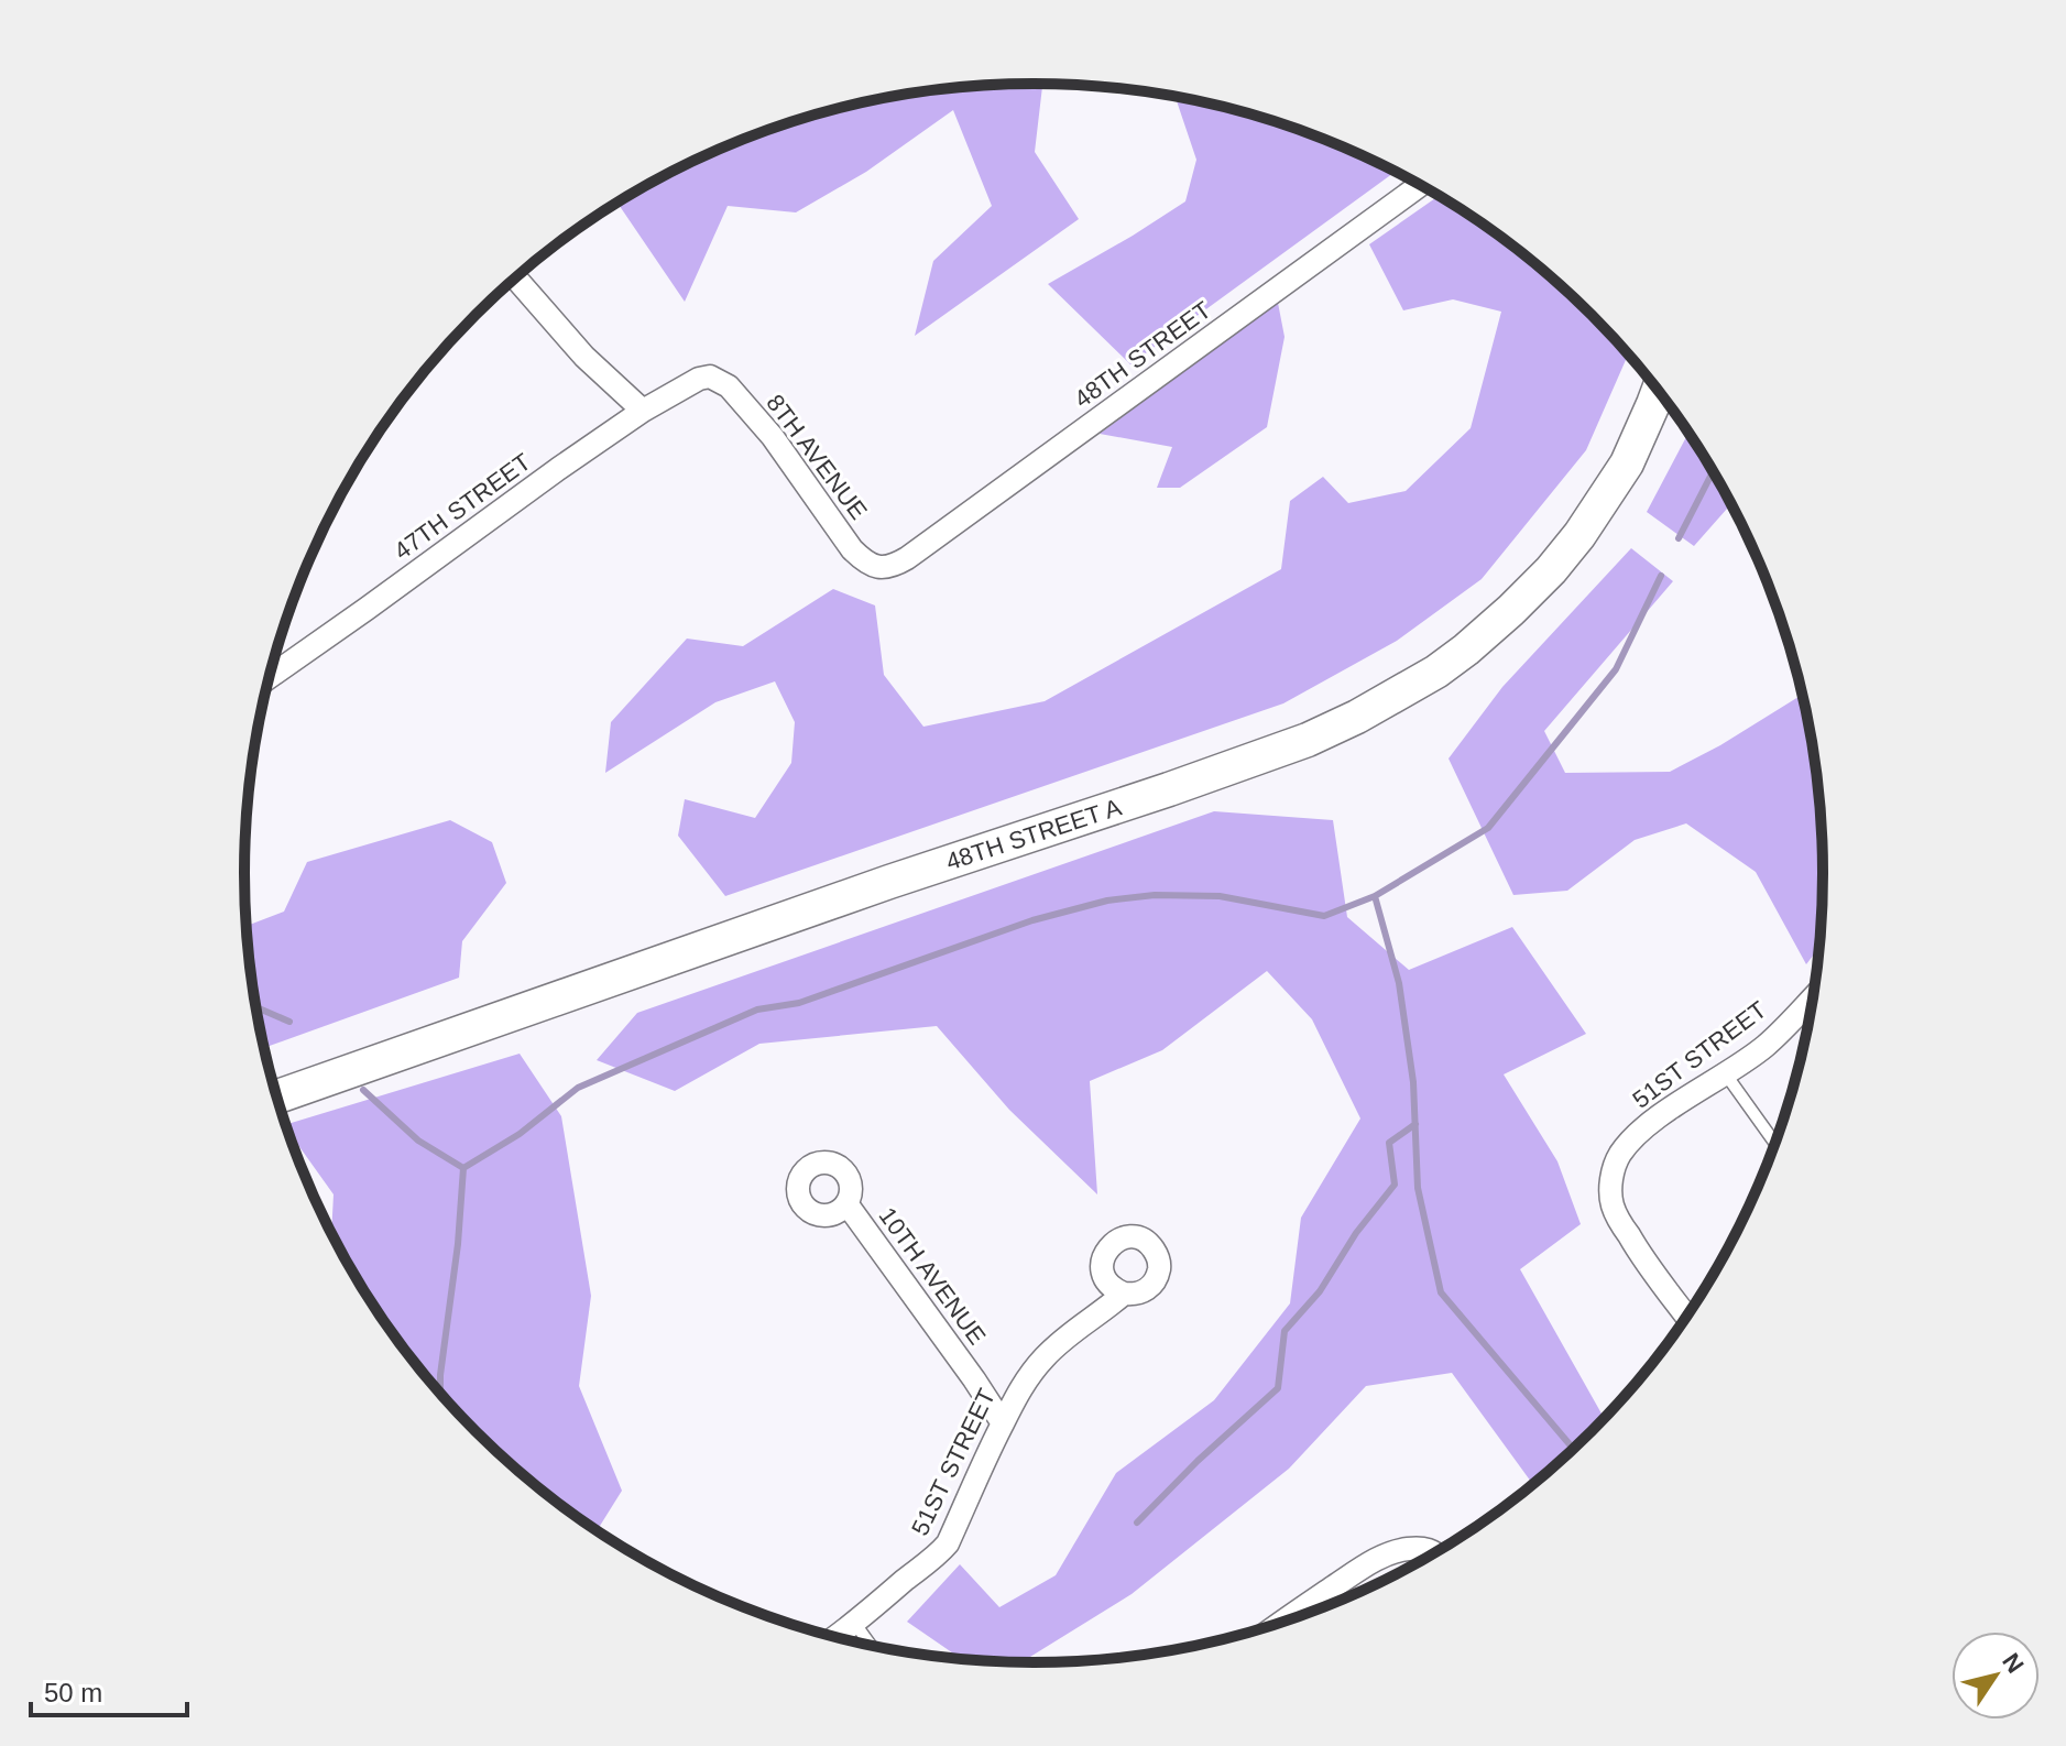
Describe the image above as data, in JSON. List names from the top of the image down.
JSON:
{
  "streets": {
    "street": [
      "48TH STREET",
      "8TH AVENUE",
      "47TH STREET",
      "48TH STREET A",
      "51ST STREET",
      "10TH AVENUE"
    ]
  },
  "crossings": [
    ["48TH STREET", "8TH AVENUE"],
    ["8TH AVENUE", "47TH STREET"],
    ["51ST STREET", "10TH AVENUE"]
  ],
  "scale_bar": "50 m",
  "north": "top right"
}
